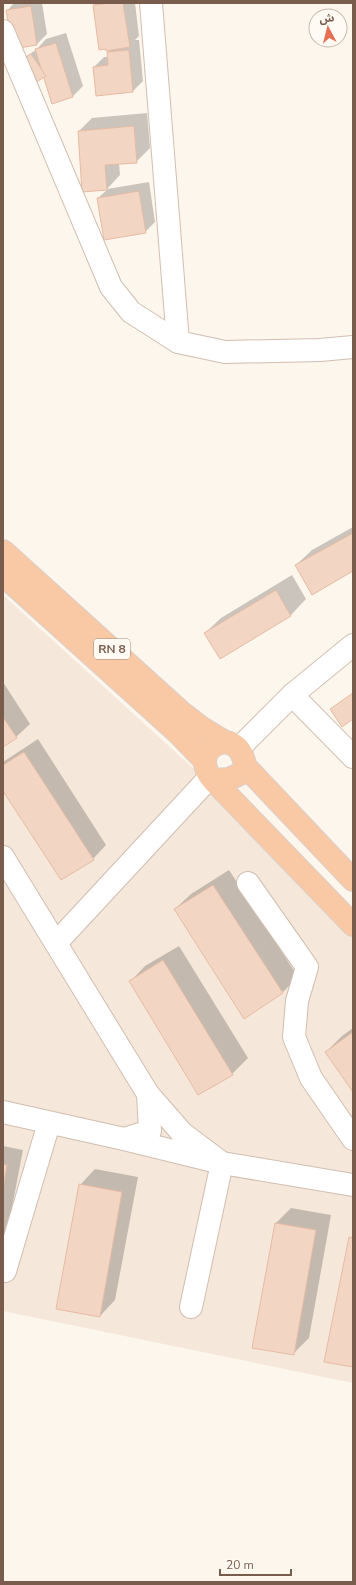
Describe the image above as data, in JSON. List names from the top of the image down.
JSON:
{
  "streets": {
    "highway": ["RN 8"]
  },
  "scale_bar": "20 m",
  "north": "top"
}
